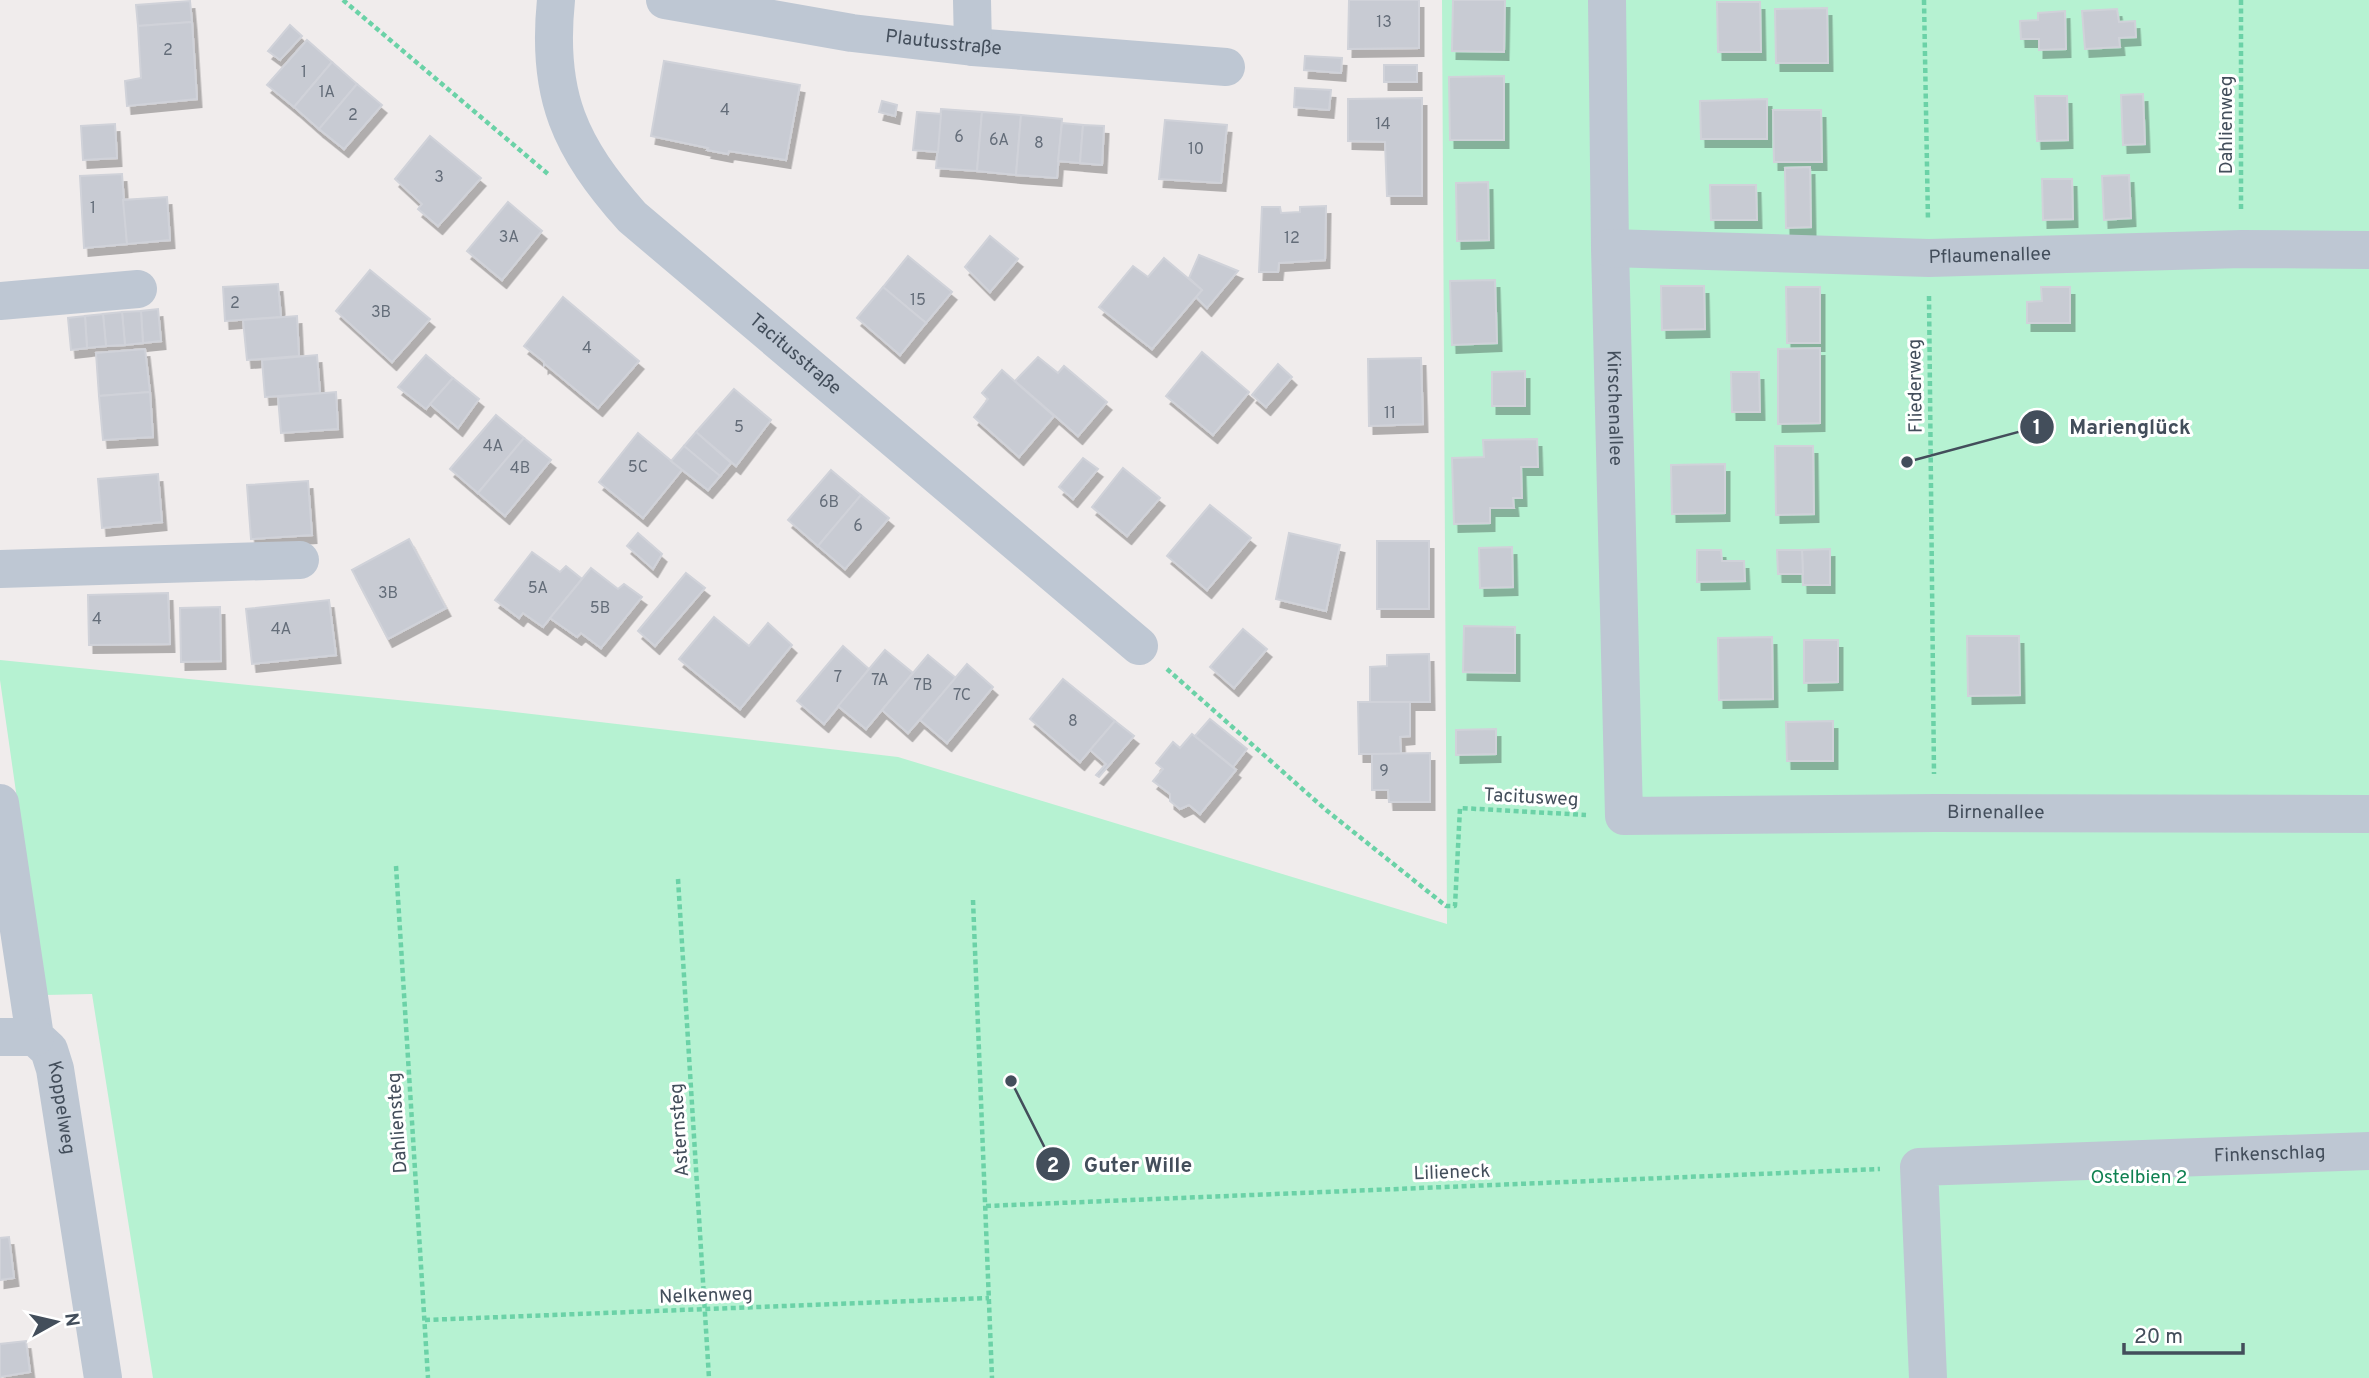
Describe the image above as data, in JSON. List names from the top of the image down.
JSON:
{
  "streets": {
    "street": [
      "Plautusstraße",
      "Pflaumenallee",
      "Tacitusstraße",
      "Kirschenallee",
      "Birnenallee",
      "Koppelweg",
      "Finkenschlag"
    ],
    "path": [
      "Dahlienweg",
      "Fliederweg",
      "Tacitusweg",
      "Dahliensteg",
      "Asternsteg",
      "Lilieneck",
      "Nelkenweg"
    ]
  },
  "crossings": [
    ["Dahlienweg", "Pflaumenallee"],
    ["Pflaumenallee", "Fliederweg"],
    ["Pflaumenallee", "Kirschenallee"],
    ["Tacitusstraße", "Tacitusweg"],
    ["Fliederweg", "Birnenallee"],
    ["Kirschenallee", "Tacitusweg"],
    ["Kirschenallee", "Birnenallee"],
    ["Tacitusweg", "Birnenallee"],
    ["Dahliensteg", "Nelkenweg"],
    ["Asternsteg", "Nelkenweg"],
    ["Finkenschlag", "Lilieneck"]
  ],
  "parks": ["Ostelbien 2"],
  "places": ["Marienglück", "Guter Wille"],
  "house_numbers": [
    "13",
    "2",
    "1",
    "1A",
    "4",
    "2",
    "14",
    "6",
    "6A",
    "8",
    "10",
    "3",
    "1",
    "3A",
    "12",
    "15",
    "2",
    "3B",
    "4",
    "11",
    "5",
    "4A",
    "5C",
    "4B",
    "6B",
    "6",
    "5A",
    "3B",
    "5B",
    "4",
    "4A",
    "7",
    "7A",
    "7B",
    "7C",
    "8",
    "9"
  ],
  "scale_bar": "20 m",
  "north": "right"
}
